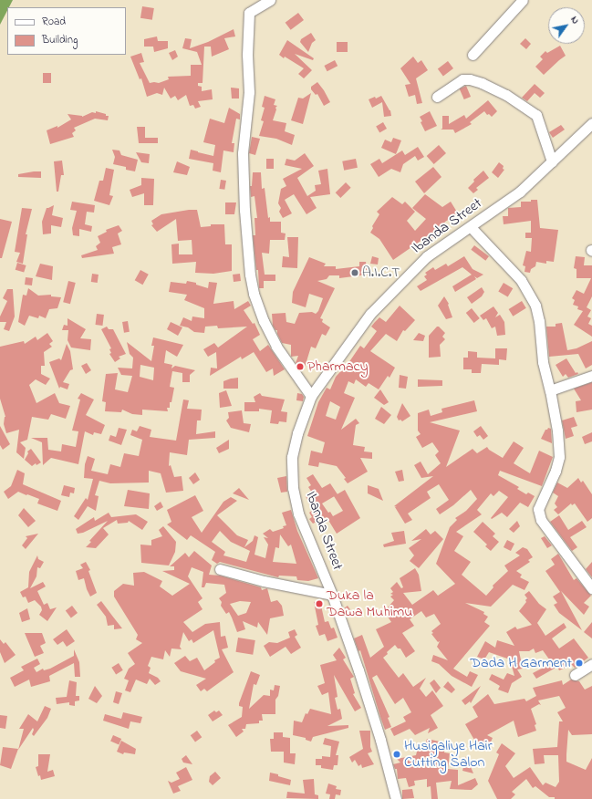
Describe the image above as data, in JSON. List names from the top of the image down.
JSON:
{
  "streets": {
    "street": ["Ibanda Street"]
  },
  "places": [
    "A.I.C.T",
    "Pharmacy",
    "Duka la Dawa Muhimu",
    "Dada H Garment",
    "Husigaliye Hair Cutting Salon"
  ],
  "legend": ["Road", "Building"],
  "north": "top right"
}
